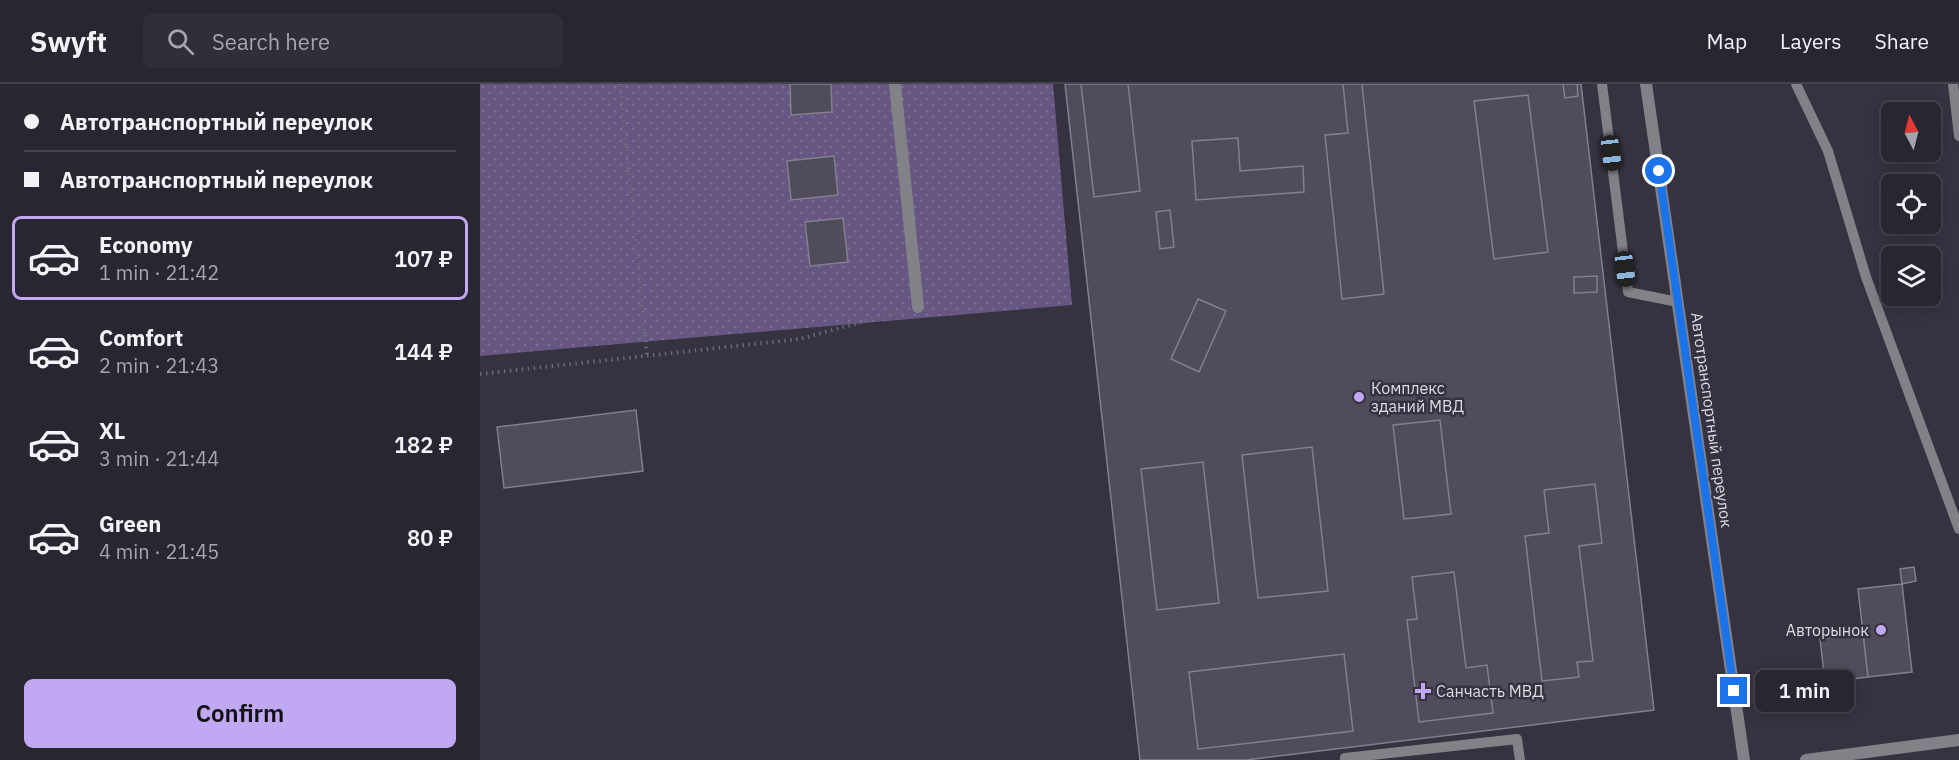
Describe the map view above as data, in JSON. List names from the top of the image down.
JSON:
{
  "streets": {
    "street": ["Автотранспортный переулок"]
  },
  "places": {
    "other": ["Комплекс зданий МВД", "Авторынок"],
    "health": ["Санчасть МВД"]
  },
  "north": "top",
  "page": {
    "header": "Swyft",
    "search": "Search here",
    "nav": ["Map", "Layers", "Share"],
    "banner": ["Автотранспортный переулок", "Автотранспортный переулок"],
    "list": [
      {
        "name": "Economy",
        "note": "1 min · 21:42",
        "value": "107 ₽"
      },
      {
        "name": "Comfort",
        "note": "2 min · 21:43",
        "value": "144 ₽"
      },
      {
        "name": "XL",
        "note": "3 min · 21:44",
        "value": "182 ₽"
      },
      {
        "name": "Green",
        "note": "4 min · 21:45",
        "value": "80 ₽"
      }
    ],
    "buttons": "Confirm",
    "bubble": "1 min"
  }
}
